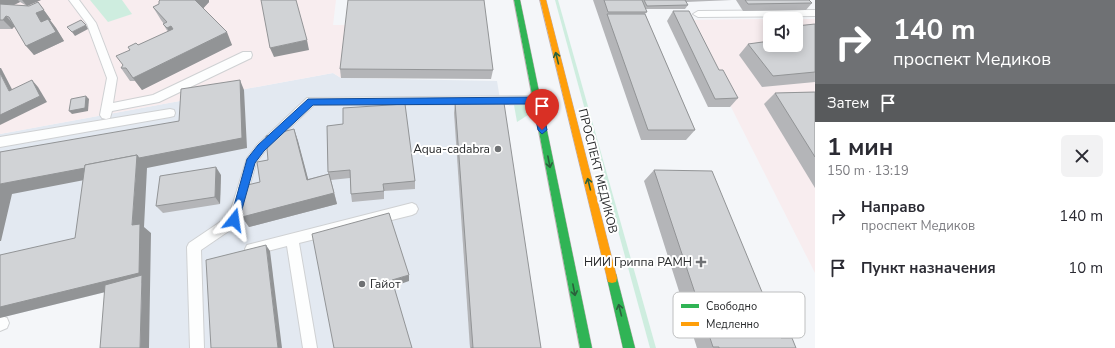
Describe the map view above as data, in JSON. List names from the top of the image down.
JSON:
{
  "streets": {
    "main road": ["ПРОСПЕКТ МЕДИКОВ"]
  },
  "places": {
    "other": ["Aqua-cadabra", "Гайот"],
    "health": ["НИИ Гриппа РАМН"]
  },
  "legend": ["Свободно", "Медленно"],
  "page": {
    "turn": ["140 m", "проспект Медиков"],
    "then": "Затем",
    "heading": ["1 мин", "150 m · 13:19"],
    "list": [
      {
        "name": "Направо",
        "note": "проспект Медиков",
        "value": "140 m"
      },
      {
        "name": "Пункт назначения",
        "value": "10 m"
      }
    ]
  }
}
